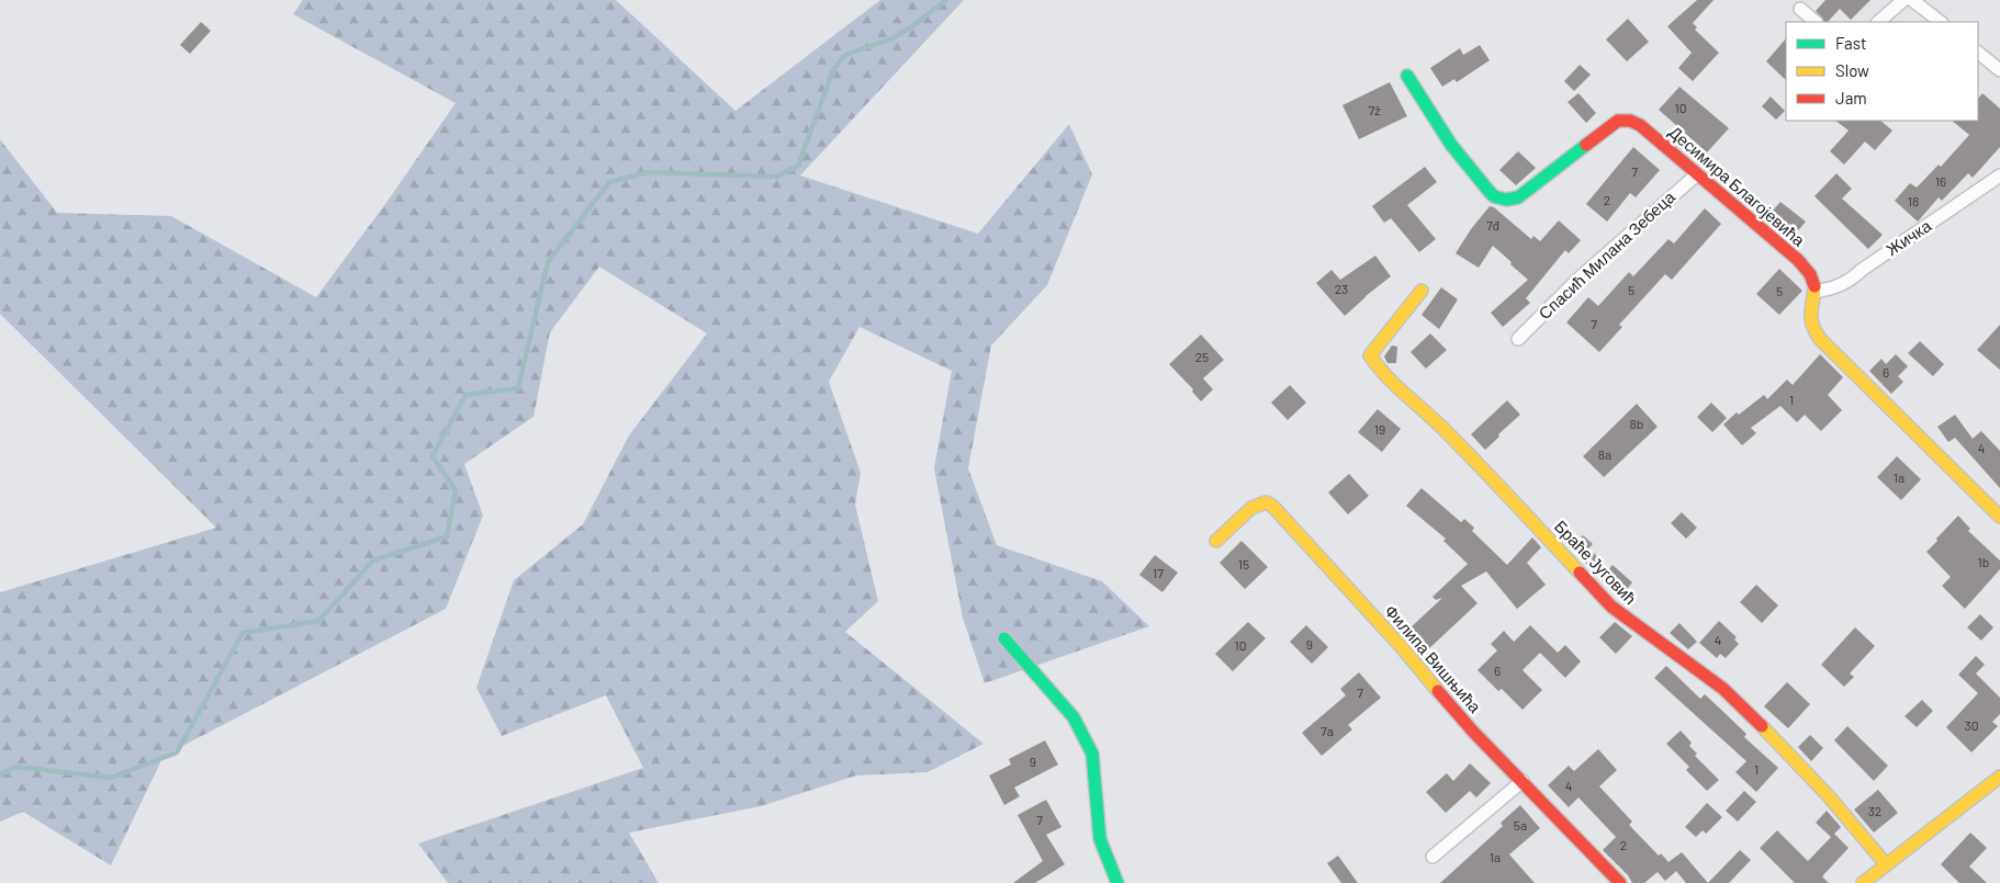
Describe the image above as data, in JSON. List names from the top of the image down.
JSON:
{
  "streets": {
    "street": [
      "Десимира Благојевића",
      "Жичка",
      "Спасић Милана Зебеца",
      "Браће Југовић",
      "Филипа Вишњића"
    ]
  },
  "crossings": [
    ["Десимира Благојевића", "Жичка"],
    ["Десимира Благојевића", "Спасић Милана Зебеца"]
  ],
  "house_numbers": [
    "10",
    "7ž",
    "7",
    "16",
    "2",
    "18",
    "7đ",
    "23",
    "5",
    "5",
    "7",
    "25",
    "6",
    "1",
    "8b",
    "19",
    "4",
    "8a",
    "1a",
    "1b",
    "15",
    "17",
    "4",
    "9",
    "10",
    "6",
    "7",
    "30",
    "7a",
    "9",
    "1",
    "4",
    "32",
    "7",
    "5a",
    "2",
    "1a"
  ],
  "legend": ["Fast", "Slow", "Jam"]
}
